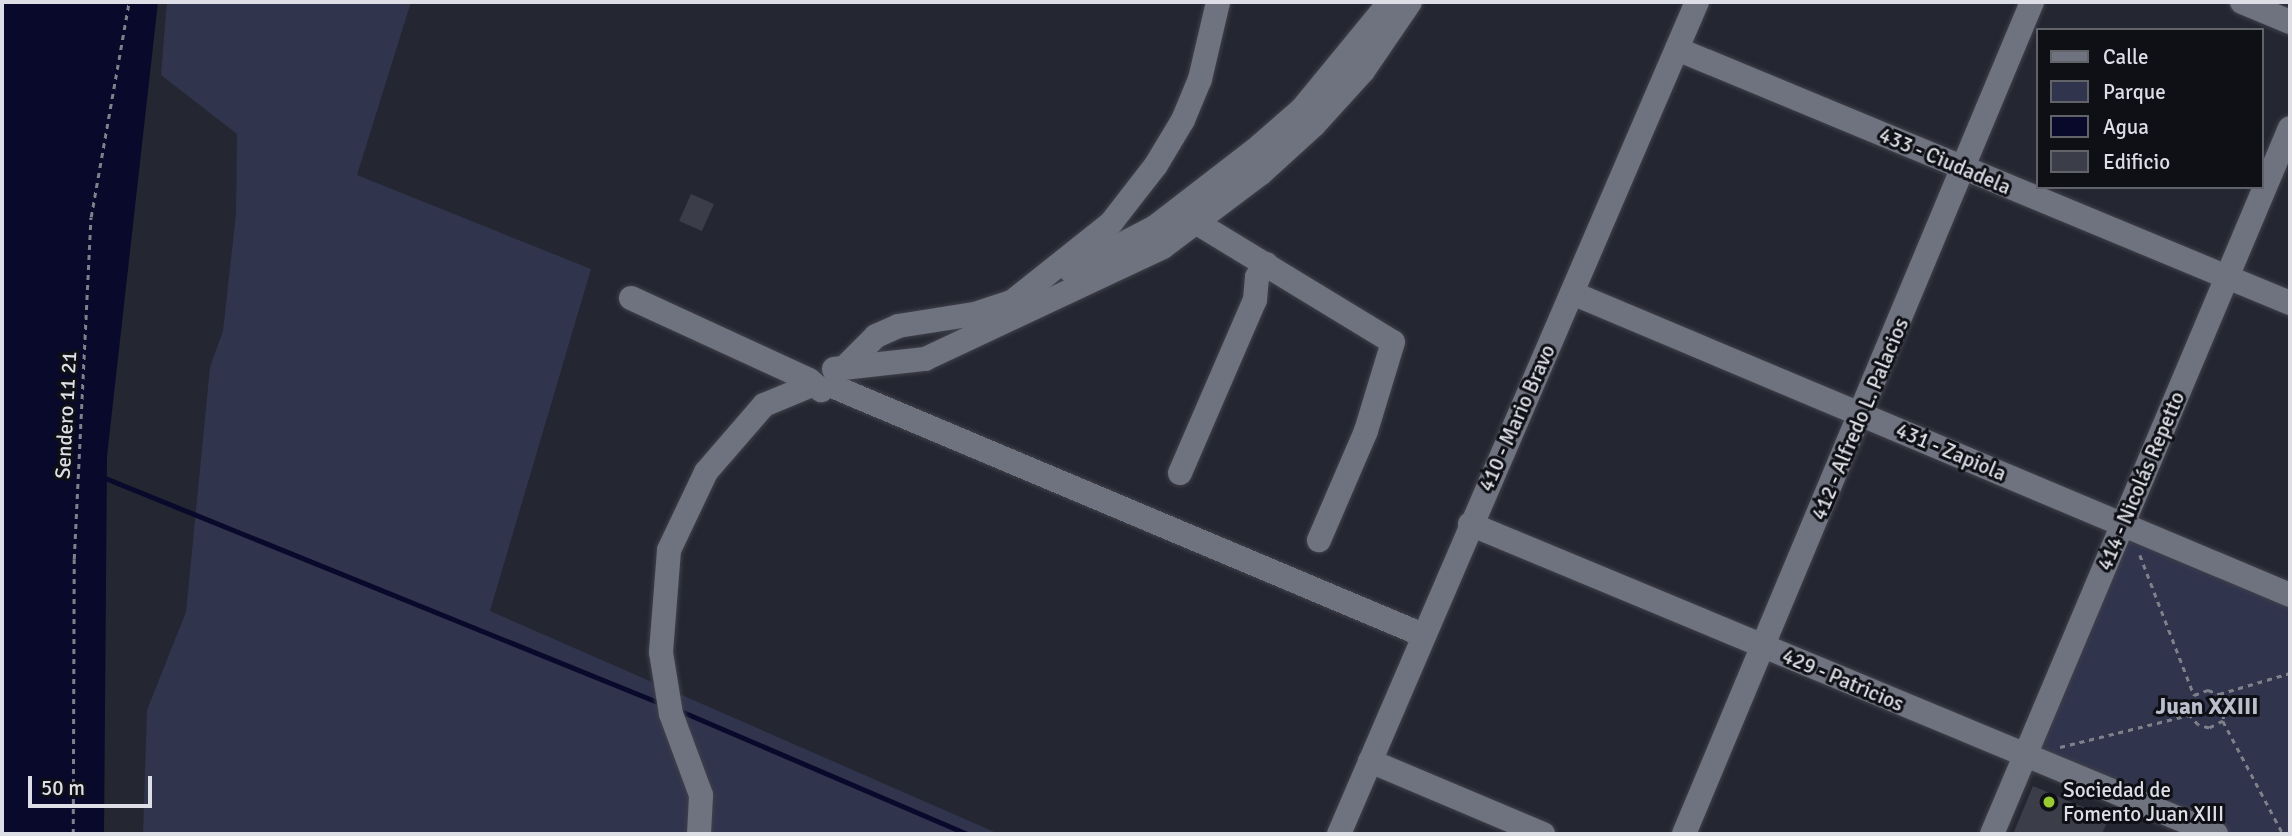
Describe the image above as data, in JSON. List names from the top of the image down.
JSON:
{
  "streets": {
    "street": [
      "433 - Ciudadela",
      "410 - Mario Bravo",
      "412 - Alfredo L. Palacios",
      "431 - Zapiola",
      "414 - Nicolás Repetto",
      "429 - Patricios"
    ],
    "path": ["Sendero 11 21"]
  },
  "crossings": [
    ["433 - Ciudadela", "410 - Mario Bravo"],
    ["433 - Ciudadela", "412 - Alfredo L. Palacios"],
    ["433 - Ciudadela", "414 - Nicolás Repetto"],
    ["410 - Mario Bravo", "431 - Zapiola"],
    ["410 - Mario Bravo", "429 - Patricios"],
    ["412 - Alfredo L. Palacios", "431 - Zapiola"],
    ["412 - Alfredo L. Palacios", "429 - Patricios"],
    ["431 - Zapiola", "414 - Nicolás Repetto"],
    ["414 - Nicolás Repetto", "429 - Patricios"]
  ],
  "districts": ["Juan XXIII"],
  "places": ["Sociedad de Fomento Juan XIII"],
  "legend": [
    "Calle",
    "Parque",
    "Agua",
    "Edificio"
  ],
  "scale_bar": "50 m"
}
